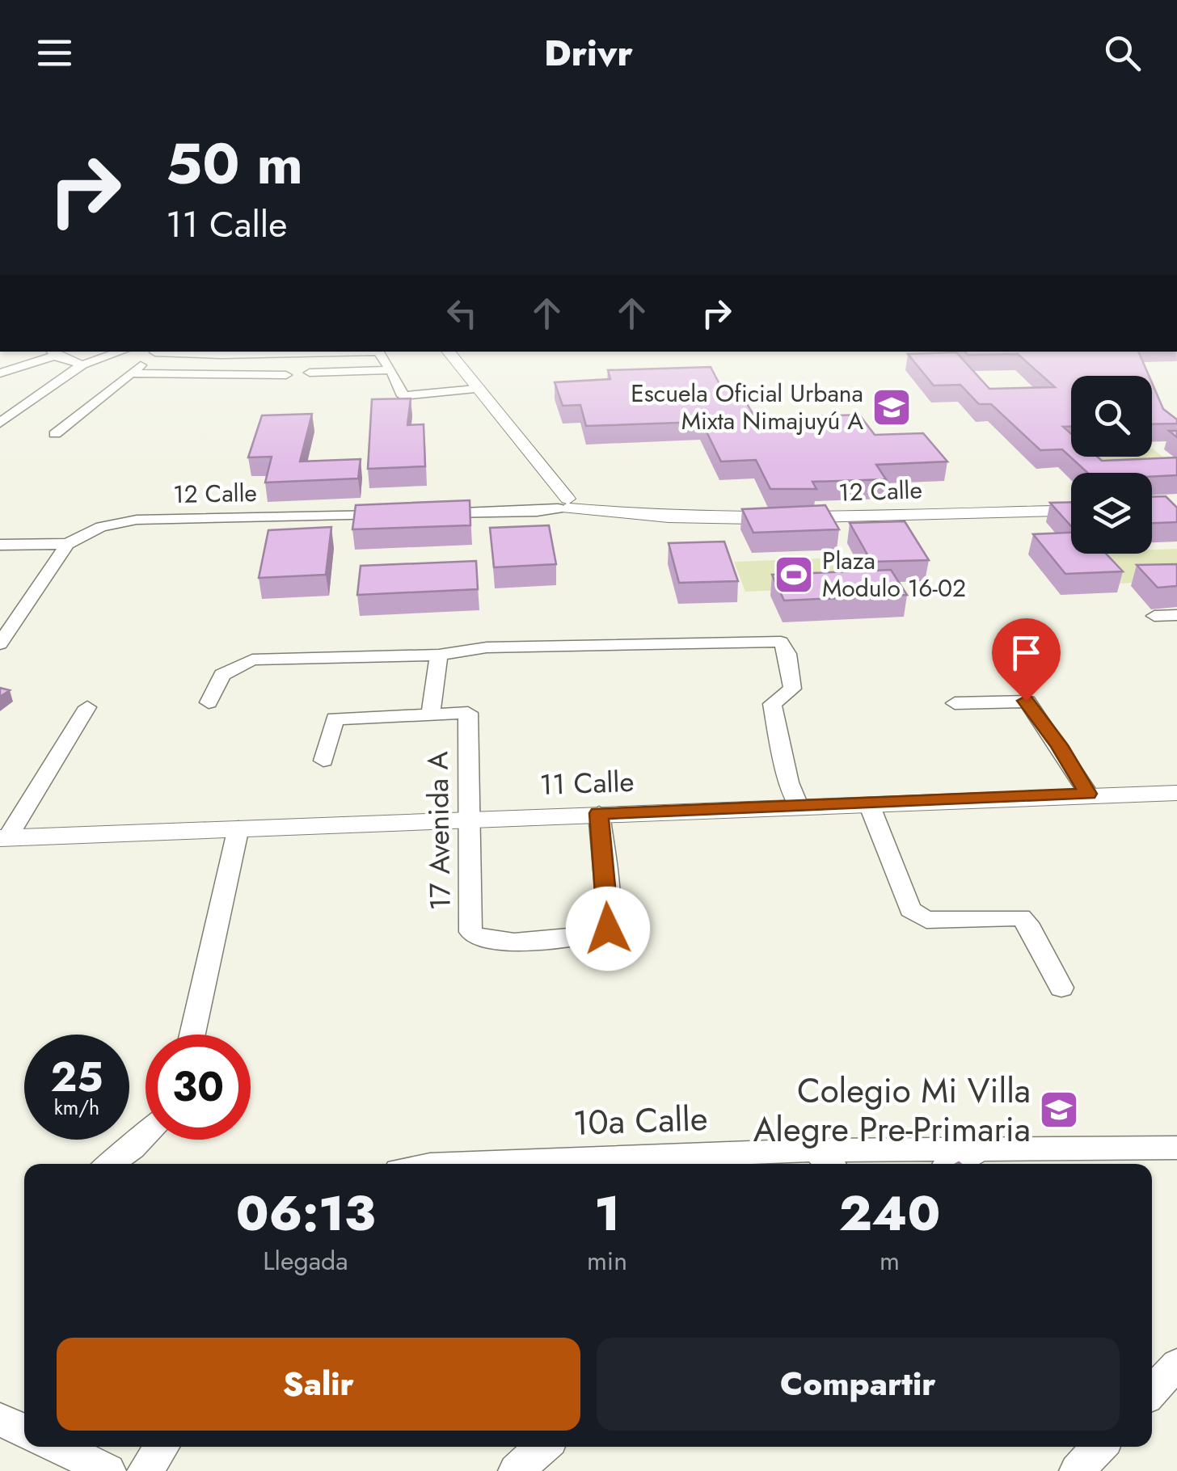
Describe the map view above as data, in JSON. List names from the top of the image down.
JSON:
{
  "streets": {
    "street": [
      "12 Calle",
      "11 Calle",
      "17 Avenida A",
      "10a Calle"
    ]
  },
  "crossings": [
    ["11 Calle", "17 Avenida A"]
  ],
  "places": {
    "school or university": ["Escuela Oficial Urbana Mixta Nimajuyú A", "Colegio Mi Villa Alegre Pre-Primaria"],
    "sports": ["Plaza Modulo 16-02"]
  },
  "page": {
    "header": "Drivr",
    "turn": ["50 m", "11 Calle"],
    "speed": "25 km/h",
    "limit": "30",
    "eta": [
      "06:13",
      "Llegada",
      "1",
      "min",
      "240",
      "m"
    ],
    "buttons": ["Salir", "Compartir"]
  }
}
